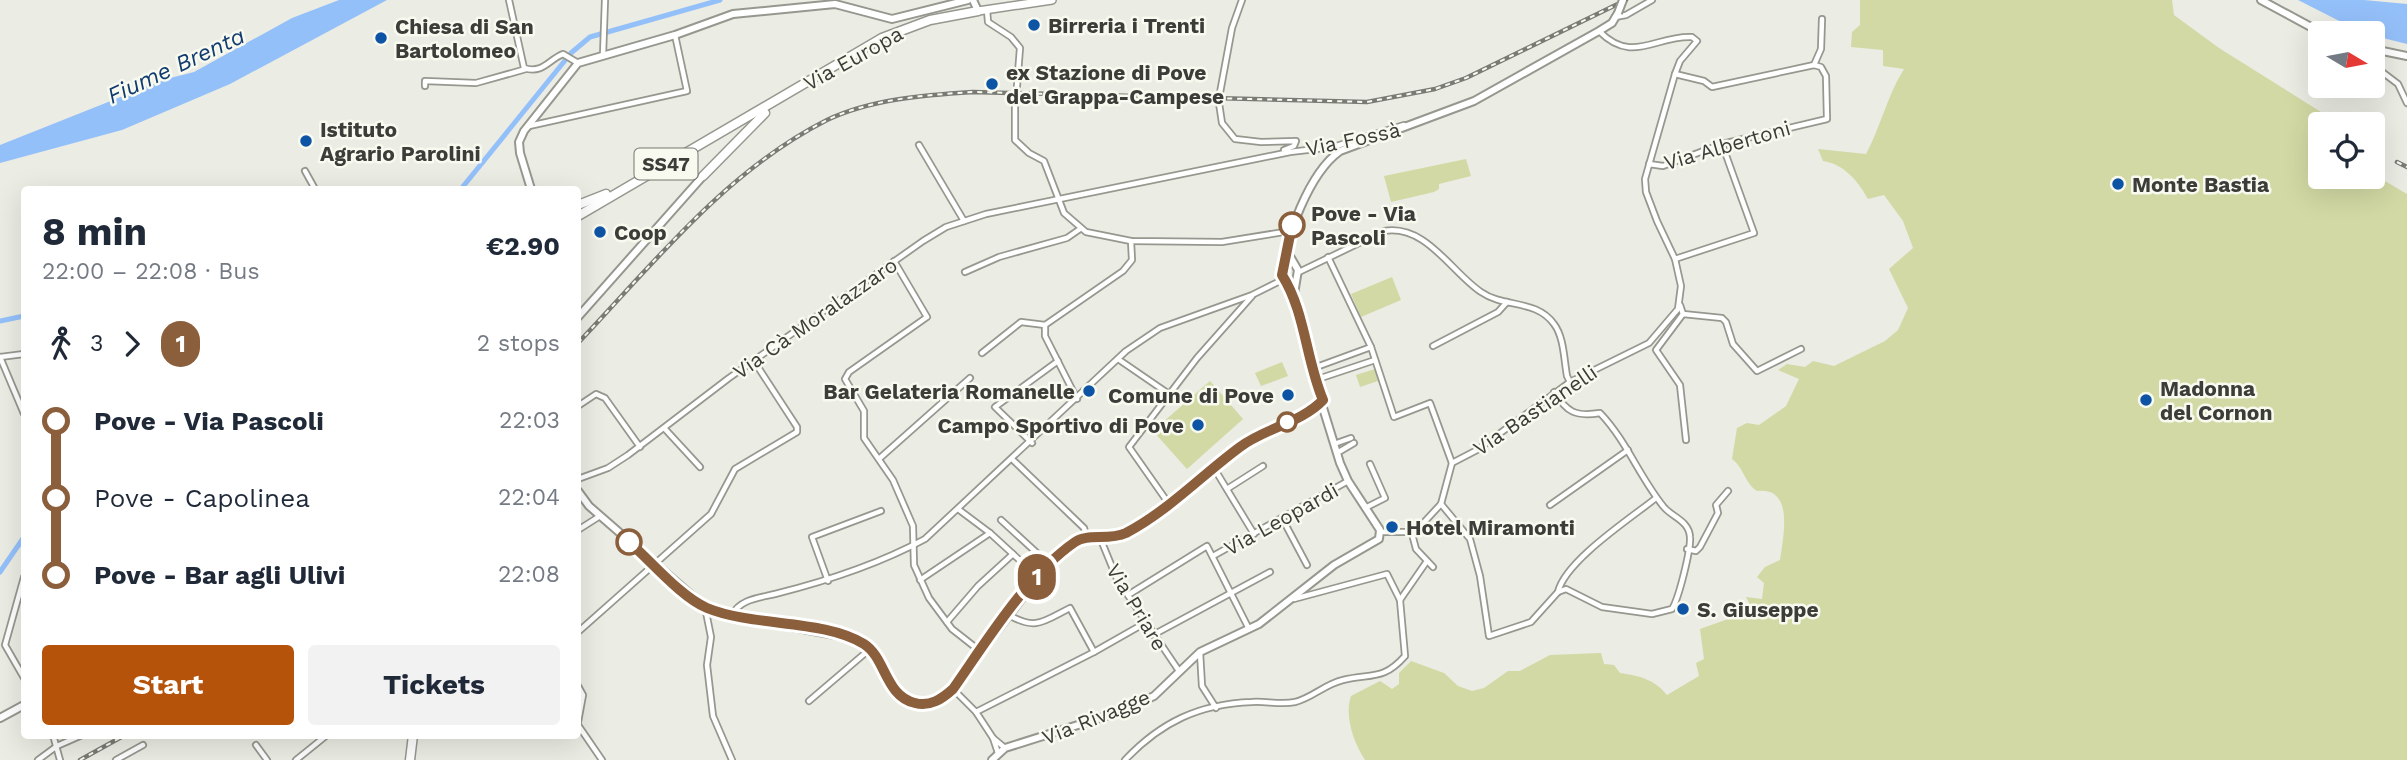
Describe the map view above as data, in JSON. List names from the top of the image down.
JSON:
{
  "streets": {
    "highway": ["Via Europa", "SS47"],
    "street": [
      "Via Fossà",
      "Via Albertoni",
      "Via Cà Moralazzaro",
      "Via Bastianelli",
      "Via Leopardi",
      "Via Priare",
      "Via Rivagge"
    ]
  },
  "crossings": [
    ["Via Europa", "SS47"],
    ["Via Fossà", "Via Cà Moralazzaro"],
    ["Via Leopardi", "Via Priare"],
    ["Via Priare", "Via Rivagge"]
  ],
  "water": ["Fiume Brenta"],
  "places": [
    "Birreria i Trenti",
    "Chiesa di San Bartolomeo",
    "ex Stazione di Pove del Grappa-Campese",
    "Istituto Agrario Parolini",
    "Monte Bastia",
    "Pove - Via Pascoli",
    "Coop",
    "Bar Gelateria Romanelle",
    "Comune di Pove",
    "Madonna del Cornon",
    "Campo Sportivo di Pove",
    "Hotel Miramonti",
    "S. Giuseppe"
  ],
  "lines": ["bus line 1"],
  "north": "right",
  "page": {
    "on_map": "1",
    "heading": ["8 min", "22:00 – 22:08 · Bus", "€2.90"],
    "legs": ["3", "1", "2 stops"],
    "list": [
      {
        "name": "Pove - Via Pascoli",
        "value": "22:03"
      },
      {
        "name": "Pove - Capolinea",
        "value": "22:04"
      },
      {
        "name": "Pove - Bar agli Ulivi",
        "value": "22:08"
      }
    ],
    "buttons": ["Start", "Tickets"]
  }
}
